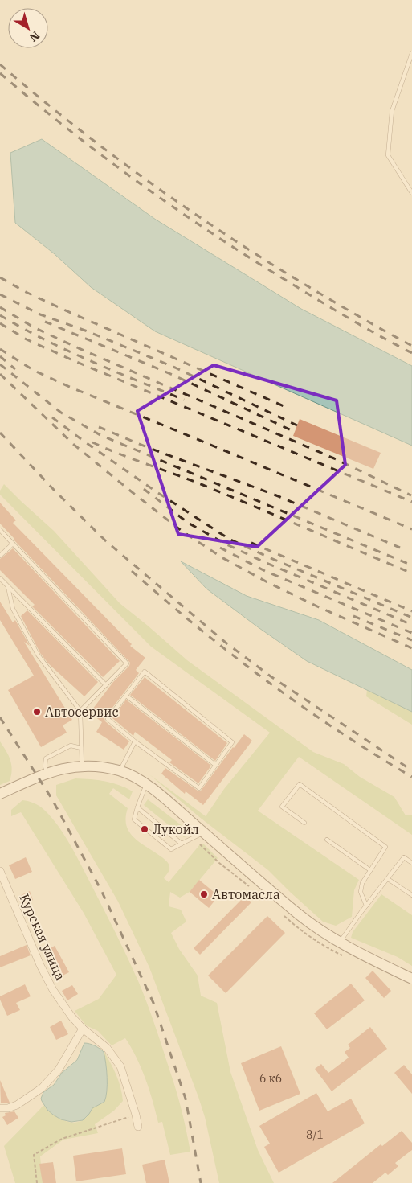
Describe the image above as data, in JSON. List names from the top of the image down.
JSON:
{
  "streets": {
    "street": ["Курская улица"]
  },
  "places": ["Автосервис", "Лукойл", "Автомасла"],
  "house_numbers": ["6 к6", "8/1"],
  "north": "bottom right"
}
